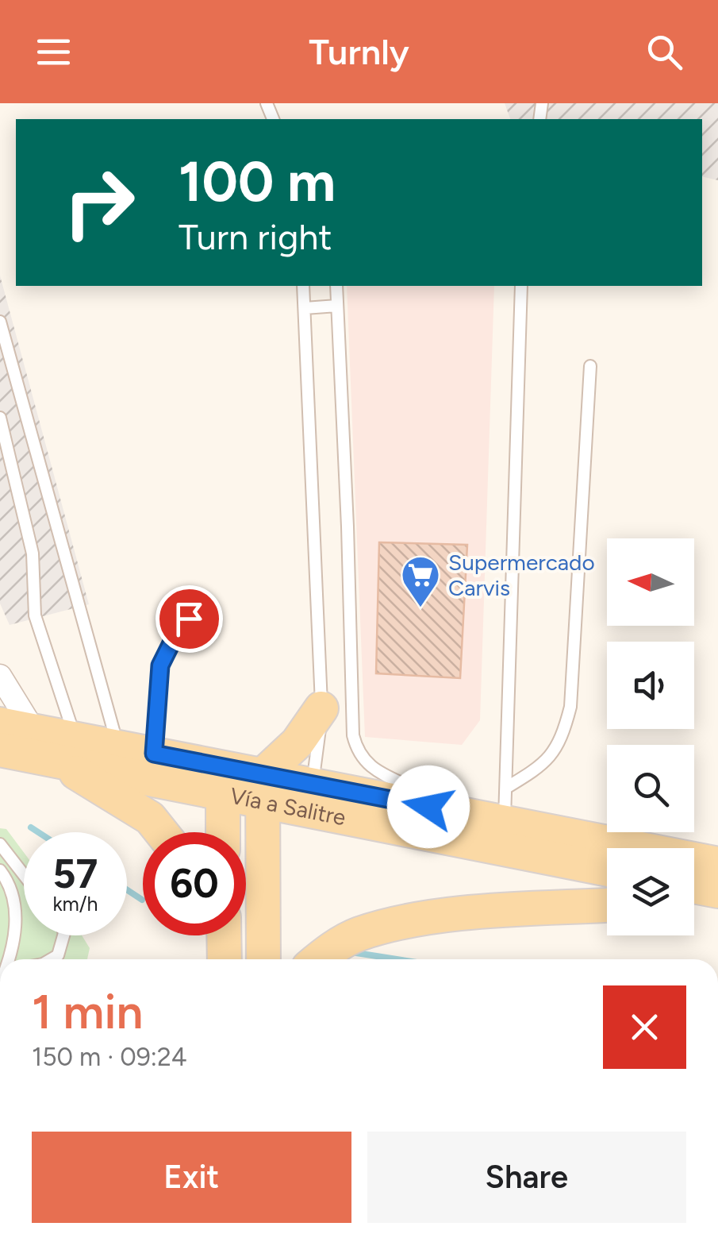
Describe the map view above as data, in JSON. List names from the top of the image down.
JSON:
{
  "streets": {
    "main road": ["Vía a Salitre"]
  },
  "places": {
    "supermarket": ["Supermercado Carvis"]
  },
  "north": "left",
  "page": {
    "header": "Turnly",
    "turn": ["100 m", "Turn right"],
    "speed": "57 km/h",
    "limit": "60",
    "heading": ["1 min", "150 m · 09:24"],
    "buttons": ["Exit", "Share"]
  }
}
